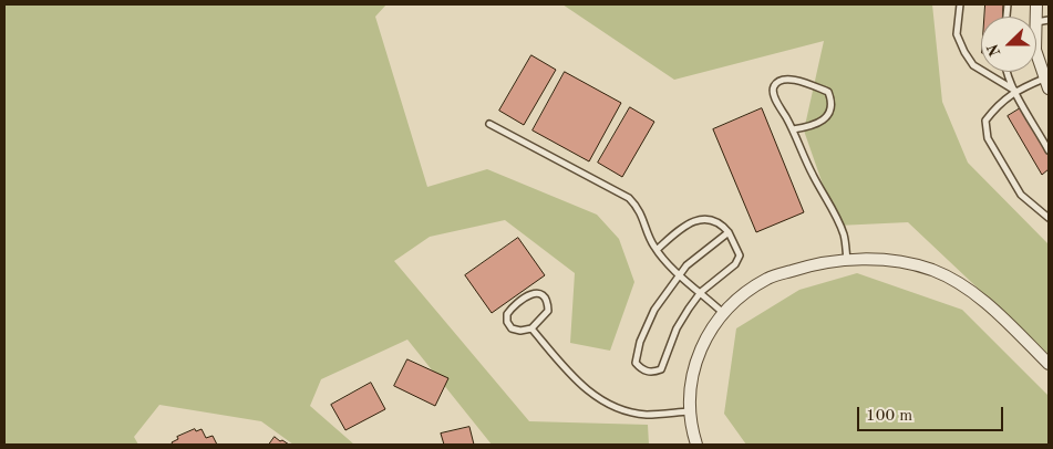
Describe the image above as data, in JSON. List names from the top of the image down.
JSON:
{
  "scale_bar": "100 m",
  "north": "left"
}
